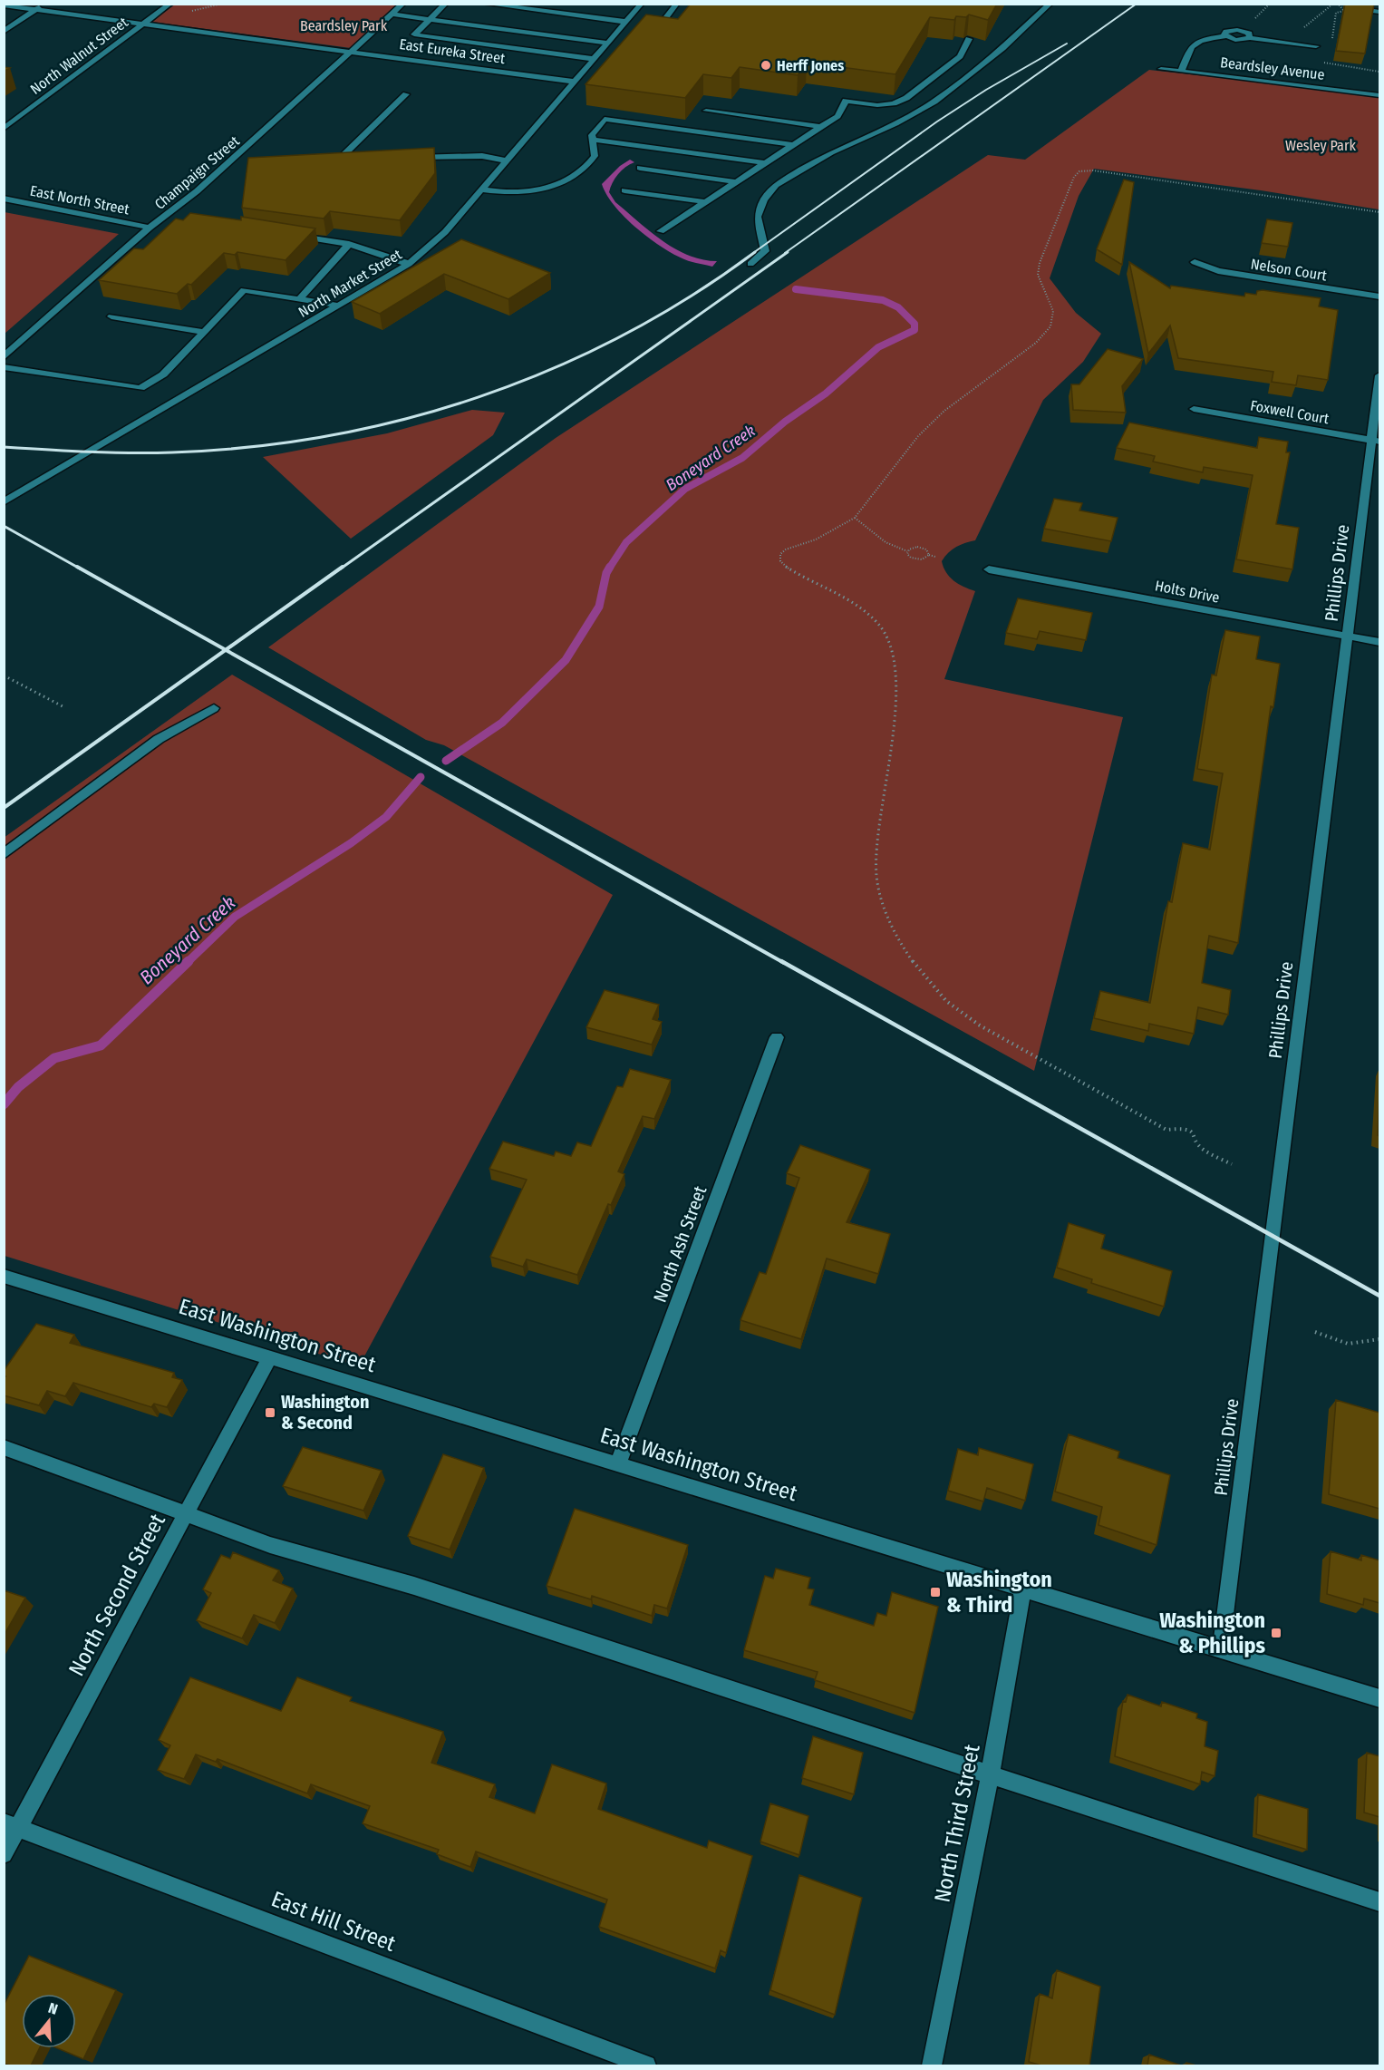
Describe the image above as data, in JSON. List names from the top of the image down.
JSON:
{
  "streets": {
    "street": [
      "East Eureka Street",
      "North Walnut Street",
      "Beardsley Avenue",
      "Champaign Street",
      "East North Street",
      "Nelson Court",
      "North Market Street",
      "Foxwell Court",
      "Phillips Drive",
      "Holts Drive",
      "North Ash Street",
      "East Washington Street",
      "North Second Street",
      "North Third Street",
      "East Hill Street"
    ]
  },
  "crossings": [
    ["East Eureka Street", "North Walnut Street"],
    ["East Eureka Street", "Champaign Street"],
    ["East Eureka Street", "North Market Street"],
    ["Champaign Street", "East North Street"],
    ["Foxwell Court", "Phillips Drive"],
    ["Phillips Drive", "Holts Drive"],
    ["Phillips Drive", "East Washington Street"],
    ["North Ash Street", "East Washington Street"],
    ["East Washington Street", "North Second Street"],
    ["East Washington Street", "North Third Street"],
    ["North Second Street", "East Hill Street"]
  ],
  "water": ["Boneyard Creek"],
  "parks": ["Beardsley Park", "Wesley Park"],
  "places": {
    "other": ["Herff Jones"],
    "transit": ["Washington & Second", "Washington & Third", "Washington & Phillips"]
  },
  "north": "top"
}
